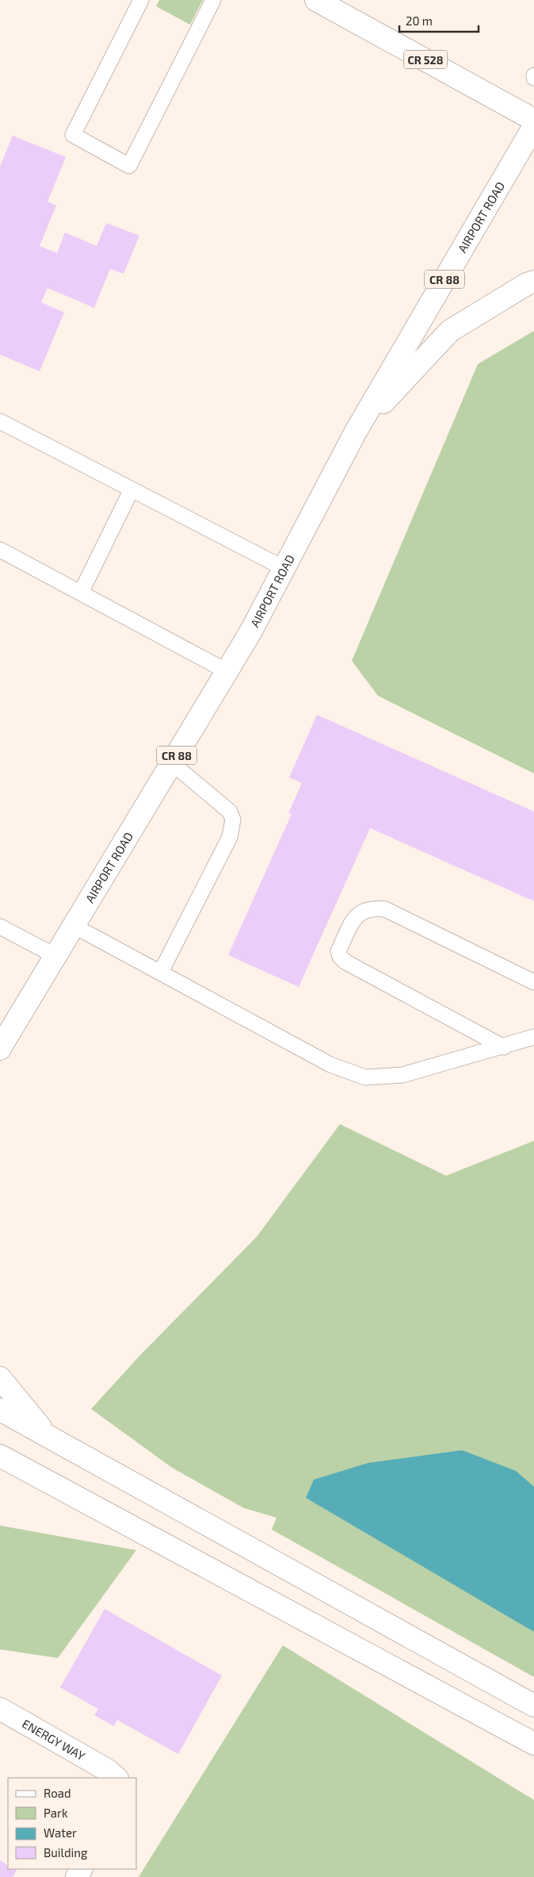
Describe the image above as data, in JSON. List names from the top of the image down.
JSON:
{
  "streets": {
    "main road": [
      "CR 528",
      "AIRPORT ROAD",
      "CR 88",
      "ENERGY WAY"
    ]
  },
  "legend": [
    "Road",
    "Park",
    "Water",
    "Building"
  ],
  "scale_bar": "20 m"
}
